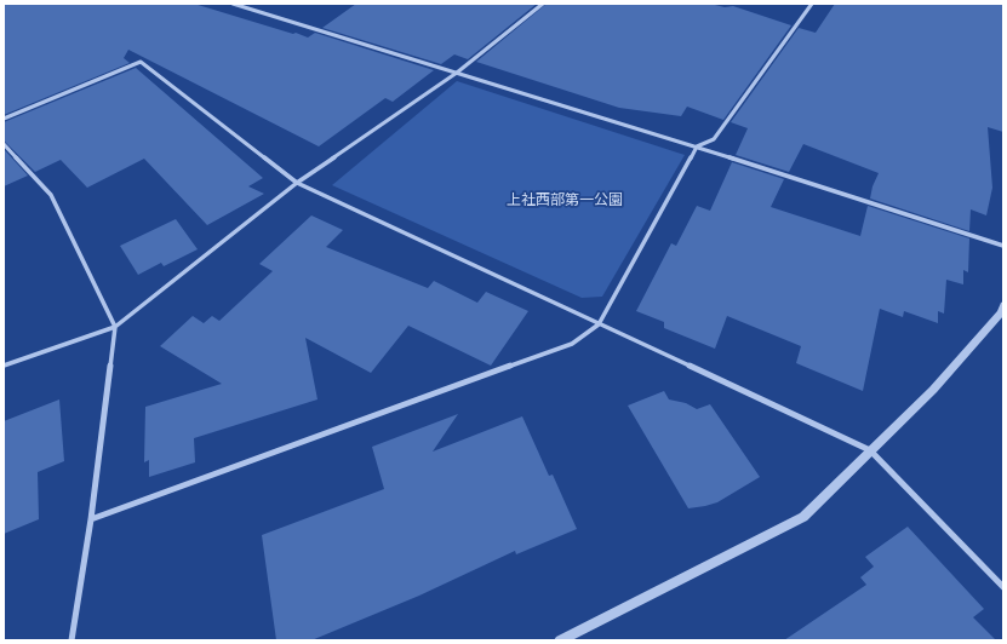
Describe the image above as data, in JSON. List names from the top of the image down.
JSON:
{
  "parks": ["上社西部第一公園"]
}
